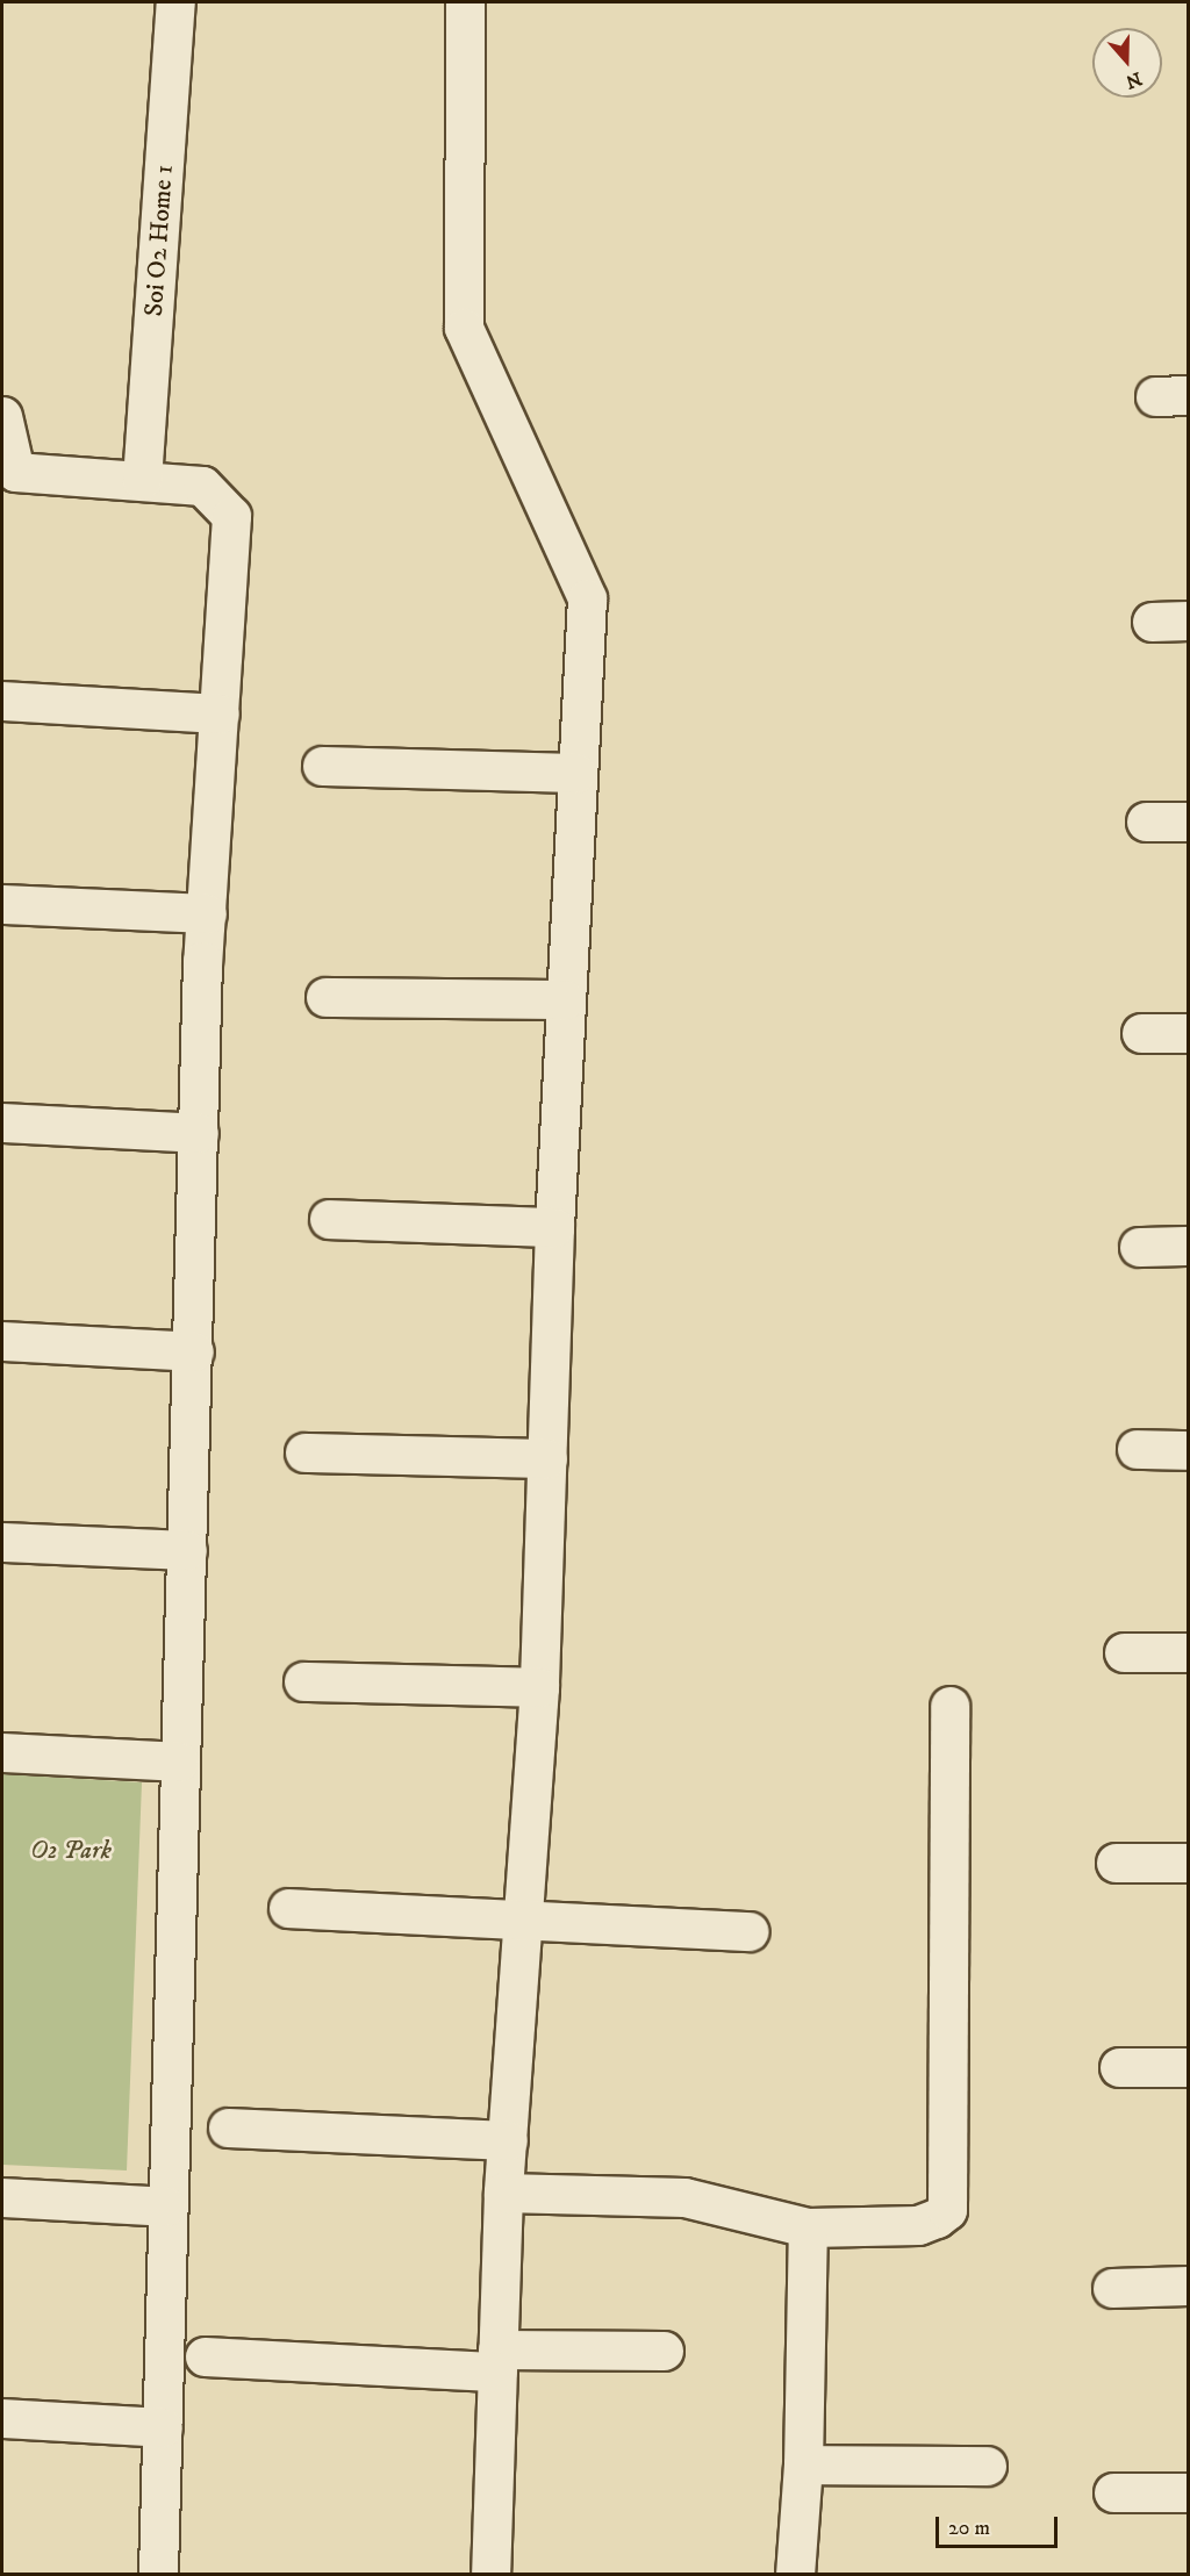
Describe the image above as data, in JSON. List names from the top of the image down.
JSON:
{
  "streets": {
    "street": ["Soi O2 Home 1"]
  },
  "parks": ["O2 Park"],
  "scale_bar": "20 m",
  "north": "bottom"
}
